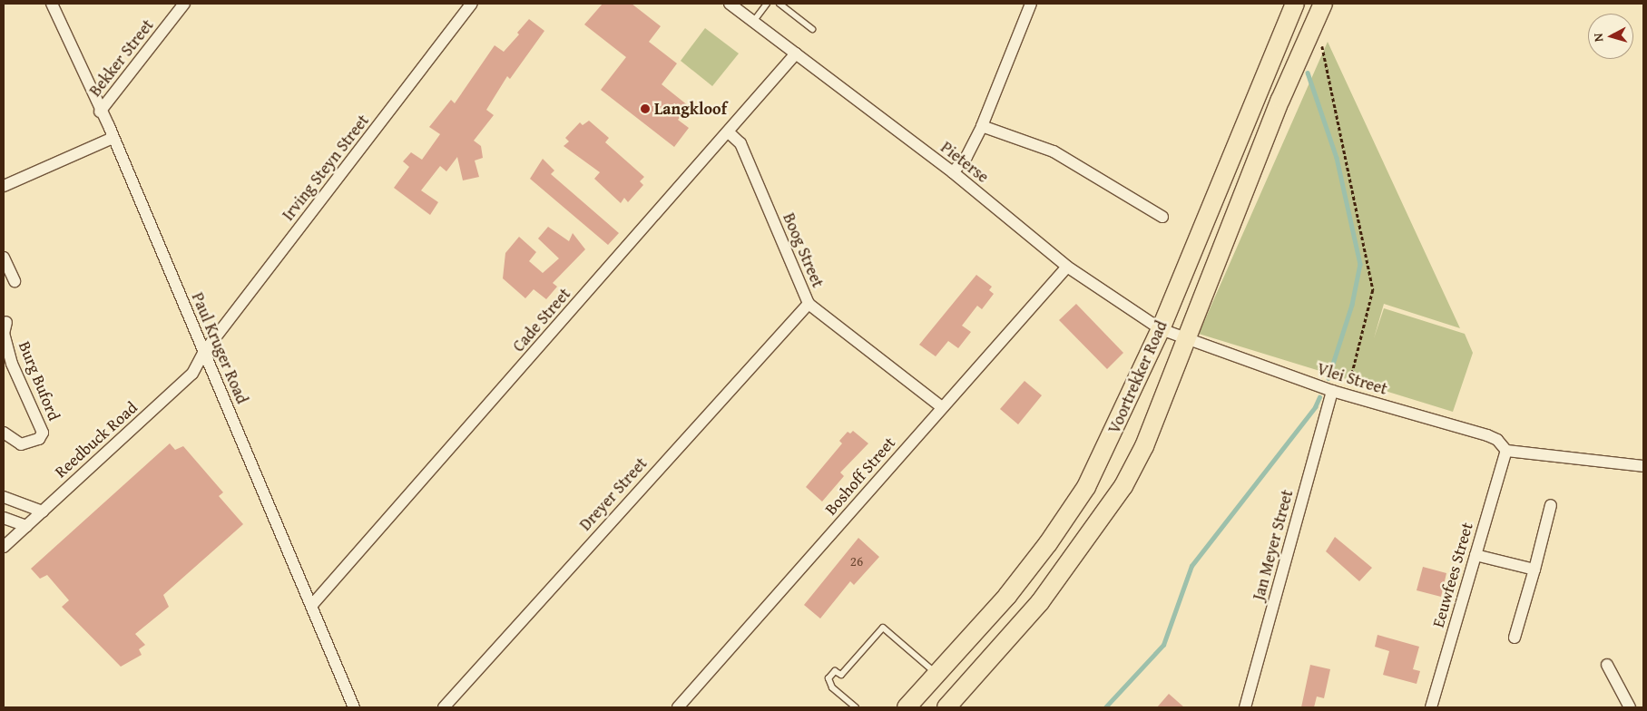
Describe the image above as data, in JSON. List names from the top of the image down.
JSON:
{
  "streets": {
    "main road": ["Voortrekker Road"],
    "street": [
      "Bekker Street",
      "Pieterse",
      "Irving Steyn Street",
      "Boog Street",
      "Cade Street",
      "Paul Kruger Road",
      "Vlei Street",
      "Burg Buford",
      "Reedbuck Road",
      "Boshoff Street",
      "Dreyer Street",
      "Jan Meyer Street",
      "Eeuwfees Street"
    ]
  },
  "crossings": [
    ["Bekker Street", "Paul Kruger Road"],
    ["Pieterse", "Cade Street"],
    ["Pieterse", "Voortrekker Road"],
    ["Pieterse", "Vlei Street"],
    ["Pieterse", "Boshoff Street"],
    ["Irving Steyn Street", "Paul Kruger Road"],
    ["Irving Steyn Street", "Reedbuck Road"],
    ["Boog Street", "Cade Street"],
    ["Boog Street", "Boshoff Street"],
    ["Boog Street", "Dreyer Street"],
    ["Cade Street", "Paul Kruger Road"],
    ["Paul Kruger Road", "Reedbuck Road"],
    ["Voortrekker Road", "Vlei Street"],
    ["Vlei Street", "Jan Meyer Street"],
    ["Vlei Street", "Eeuwfees Street"]
  ],
  "places": ["Langkloof"],
  "house_numbers": ["26"],
  "north": "left"
}
